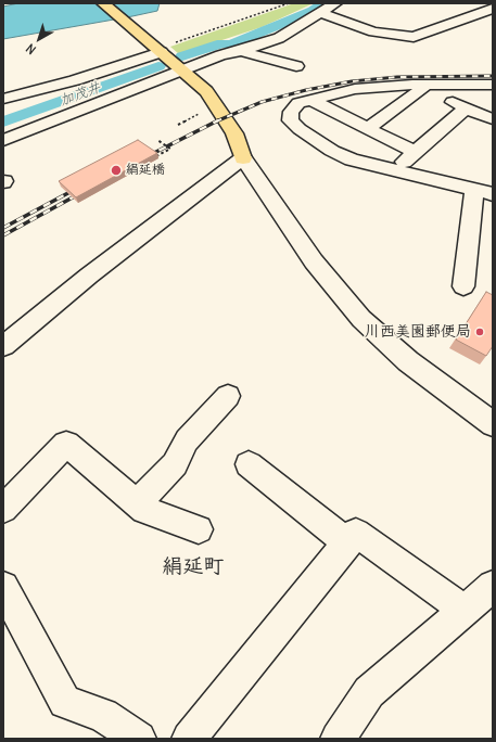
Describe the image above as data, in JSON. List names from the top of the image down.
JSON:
{
  "districts": ["絹延町"],
  "water": ["加茂井"],
  "places": ["絹延橋", "川西美園郵便局"],
  "north": "bottom left"
}
